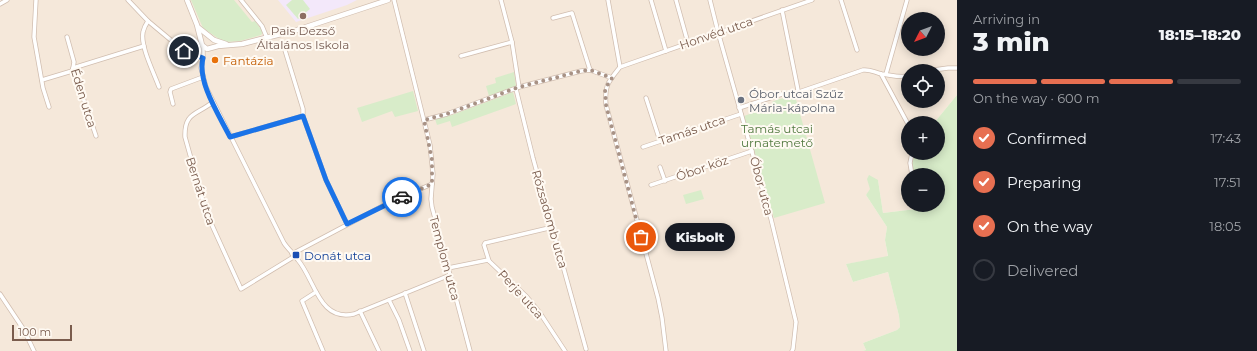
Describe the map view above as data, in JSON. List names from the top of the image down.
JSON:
{
  "streets": {
    "street": [
      "Honvéd utca",
      "Éden utca",
      "Tamás utca",
      "Óbor köz",
      "Óbor utca",
      "Bernát utca",
      "Rózsadomb utca",
      "Templom utca",
      "Perje utca"
    ]
  },
  "crossings": [
    ["Honvéd utca", "Óbor utca"],
    ["Tamás utca", "Óbor utca"],
    ["Óbor köz", "Óbor utca"]
  ],
  "parks": ["Tamás utcai urnatemető"],
  "places": {
    "other": [
      "Pais Dezső Általános Iskola",
      "Fantázia",
      "Óbor utcai Szűz Mária-kápolna",
      "Kisbolt"
    ],
    "transit": ["Donát utca"]
  },
  "scale_bar": "100 m",
  "north": "bottom left",
  "page": {
    "heading": ["3 min", "Arriving in", "18:15–18:20"],
    "map_buttons": ["+", "−"],
    "bar": "On the way · 600 m",
    "list": [
      ["Confirmed", "17:43"],
      ["Preparing", "17:51"],
      ["On the way", "18:05"],
      "Delivered"
    ],
    "bubble": "Kisbolt",
    "scale": "100 m"
  }
}
